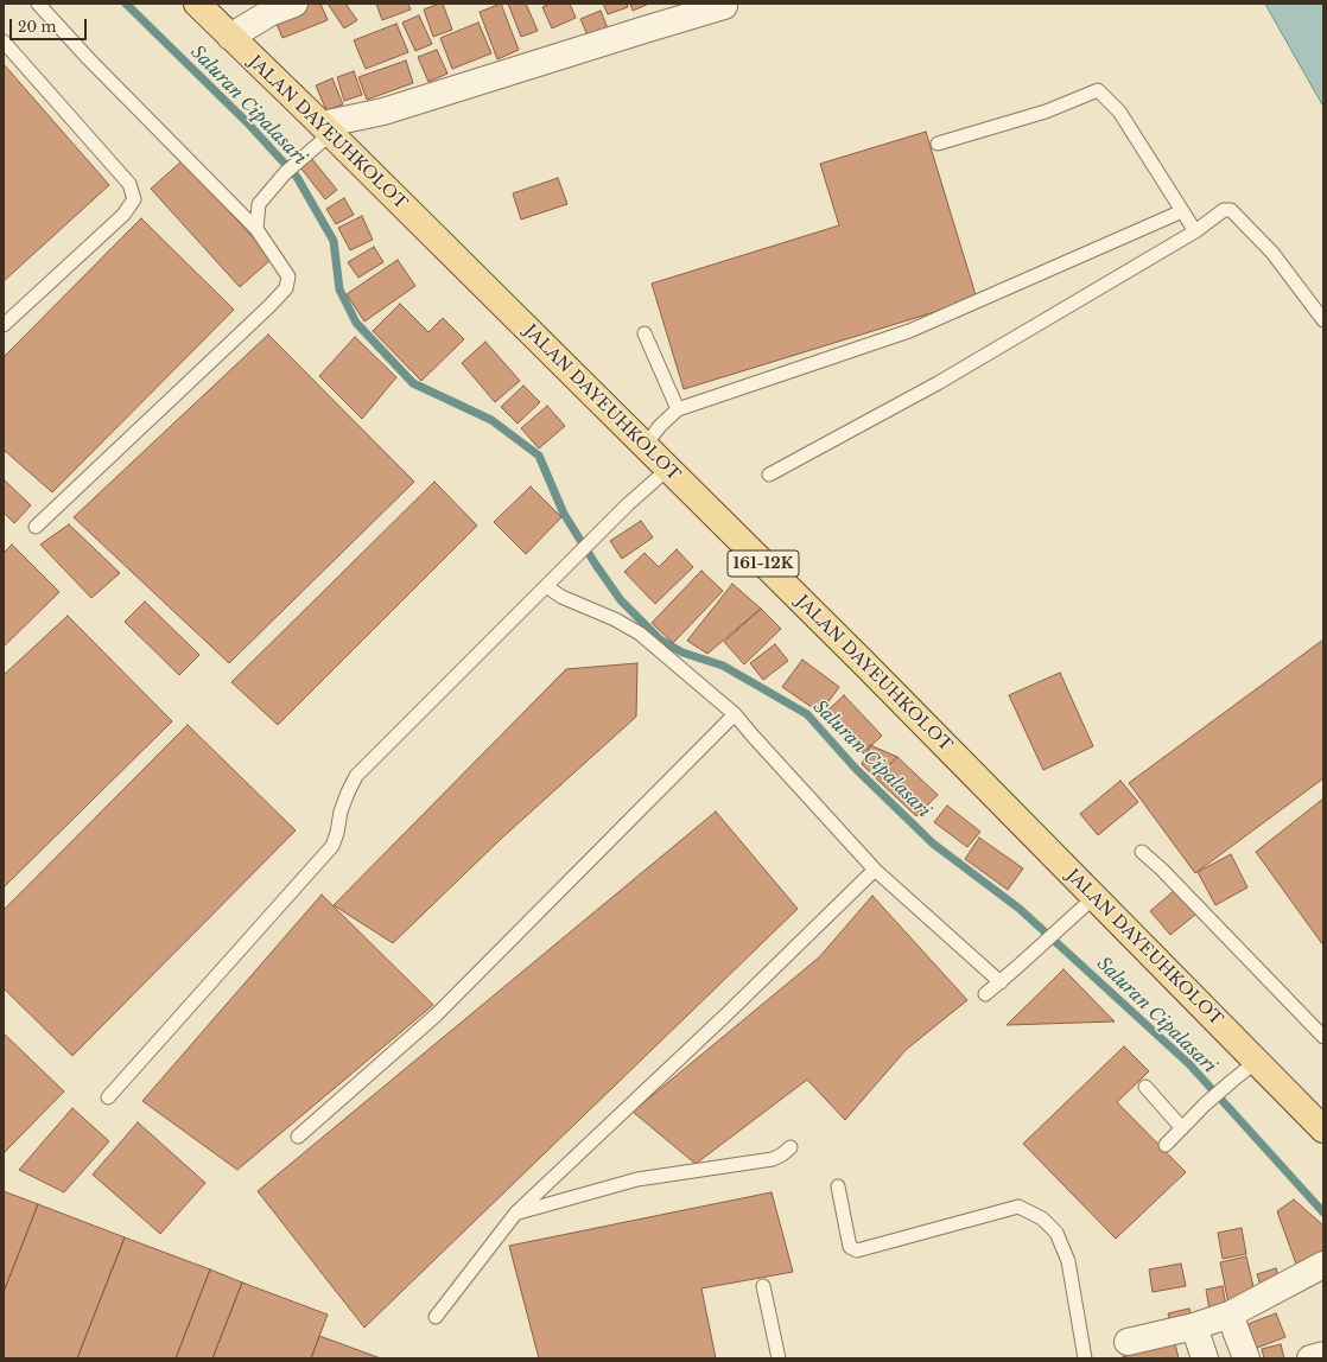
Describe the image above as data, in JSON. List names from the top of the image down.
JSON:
{
  "streets": {
    "main road": ["JALAN DAYEUHKOLOT", "161-12K"]
  },
  "water": ["Saluran Cipalasari"],
  "scale_bar": "20 m"
}
